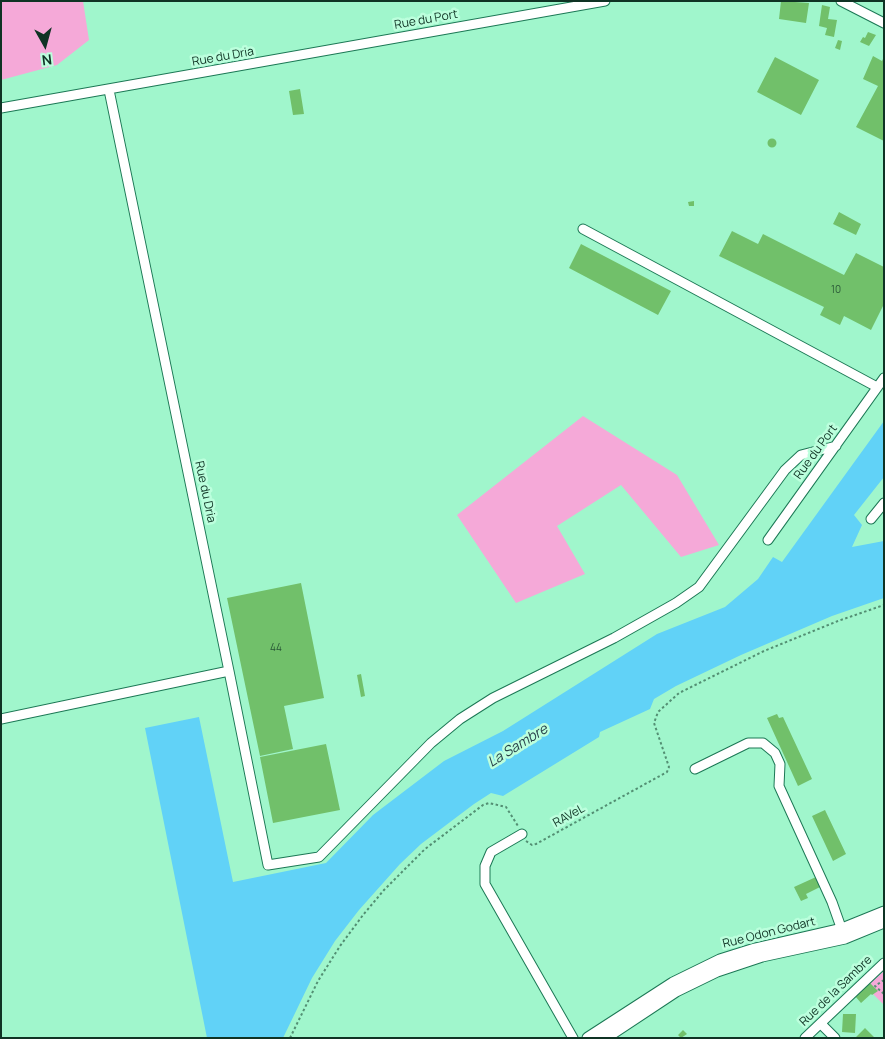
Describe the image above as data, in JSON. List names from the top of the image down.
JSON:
{
  "streets": {
    "main road": ["Rue Odon Godart"],
    "street": ["Rue du Port", "Rue du Dria", "Rue de la Sambre"],
    "path": ["RAVeL"]
  },
  "crossings": [
    ["Rue du Port", "Rue du Dria"]
  ],
  "water": ["La Sambre"],
  "house_numbers": ["10", "44"],
  "north": "bottom"
}
